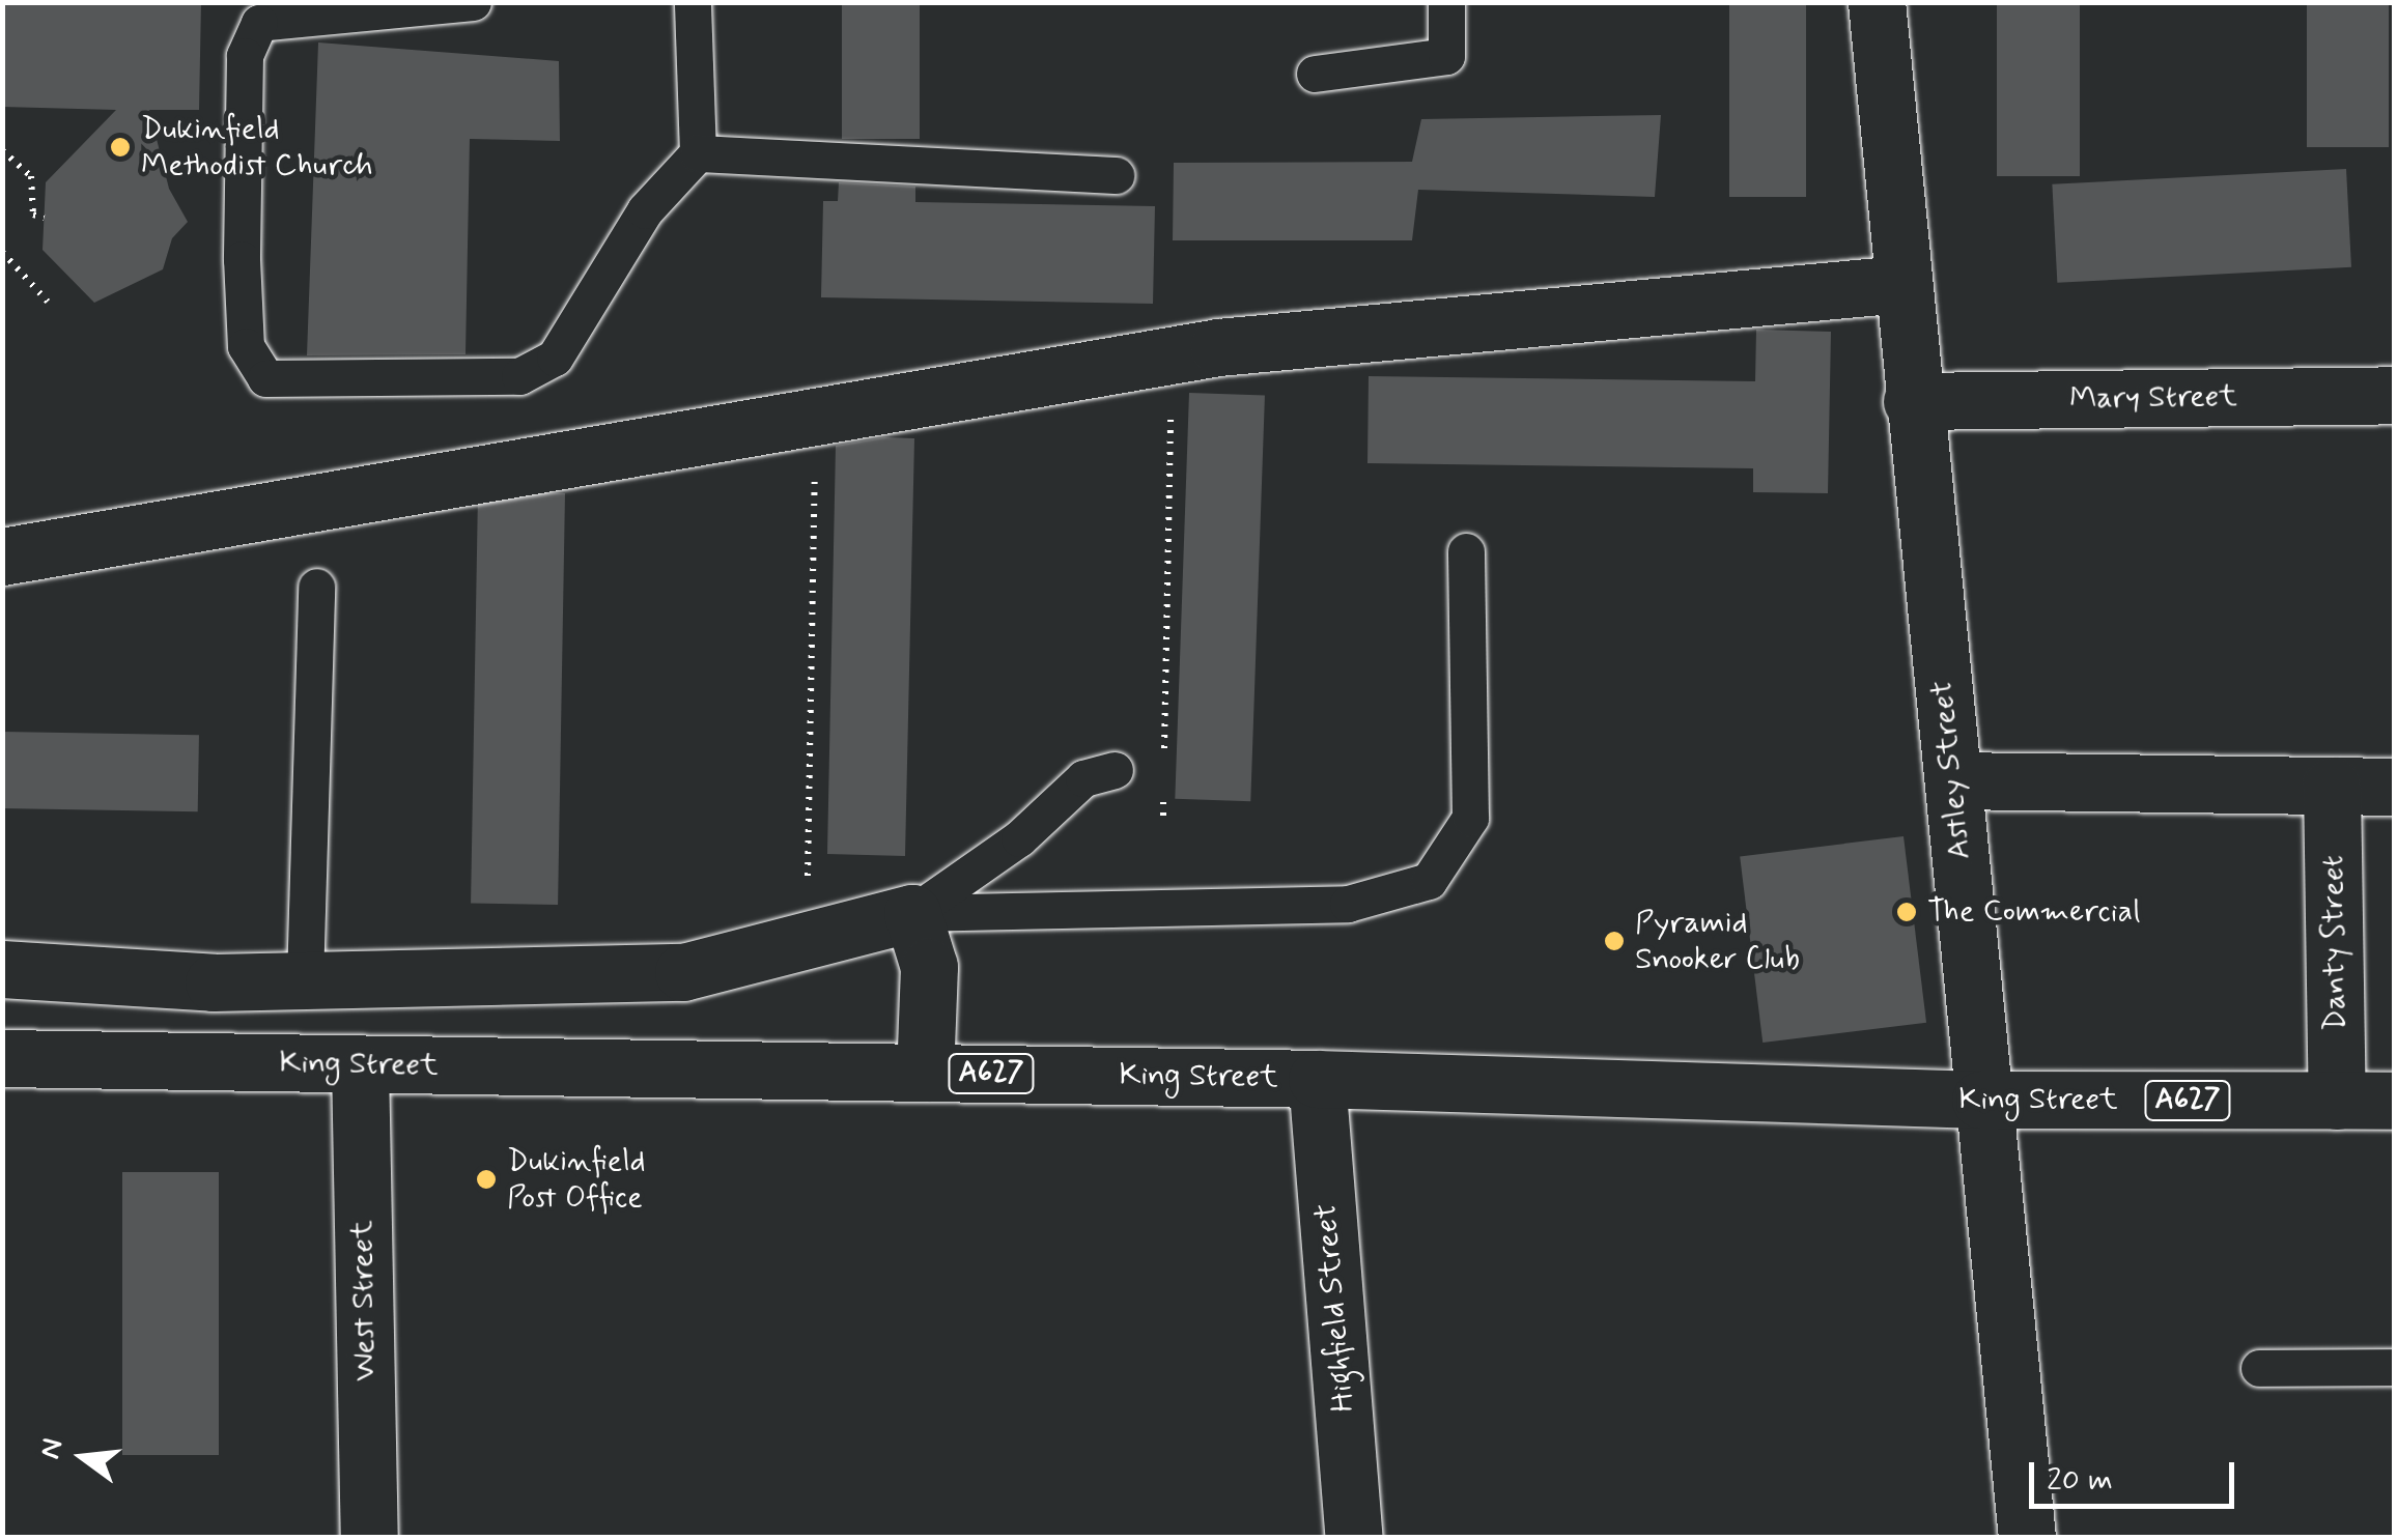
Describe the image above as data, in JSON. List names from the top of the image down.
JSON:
{
  "streets": {
    "street": [
      "Mary Street",
      "Astley Street",
      "Danty Street",
      "King Street",
      "A627",
      "West Street",
      "Highfield Street"
    ]
  },
  "crossings": [
    ["Mary Street", "Astley Street"],
    ["Astley Street", "King Street"],
    ["Danty Street", "King Street"],
    ["King Street", "West Street"],
    ["King Street", "Highfield Street"]
  ],
  "places": [
    "Dukinfield Methodist Church",
    "The Commercial",
    "Pyramid Snooker Club",
    "Dukinfield Post Office"
  ],
  "scale_bar": "20 m",
  "north": "left"
}
